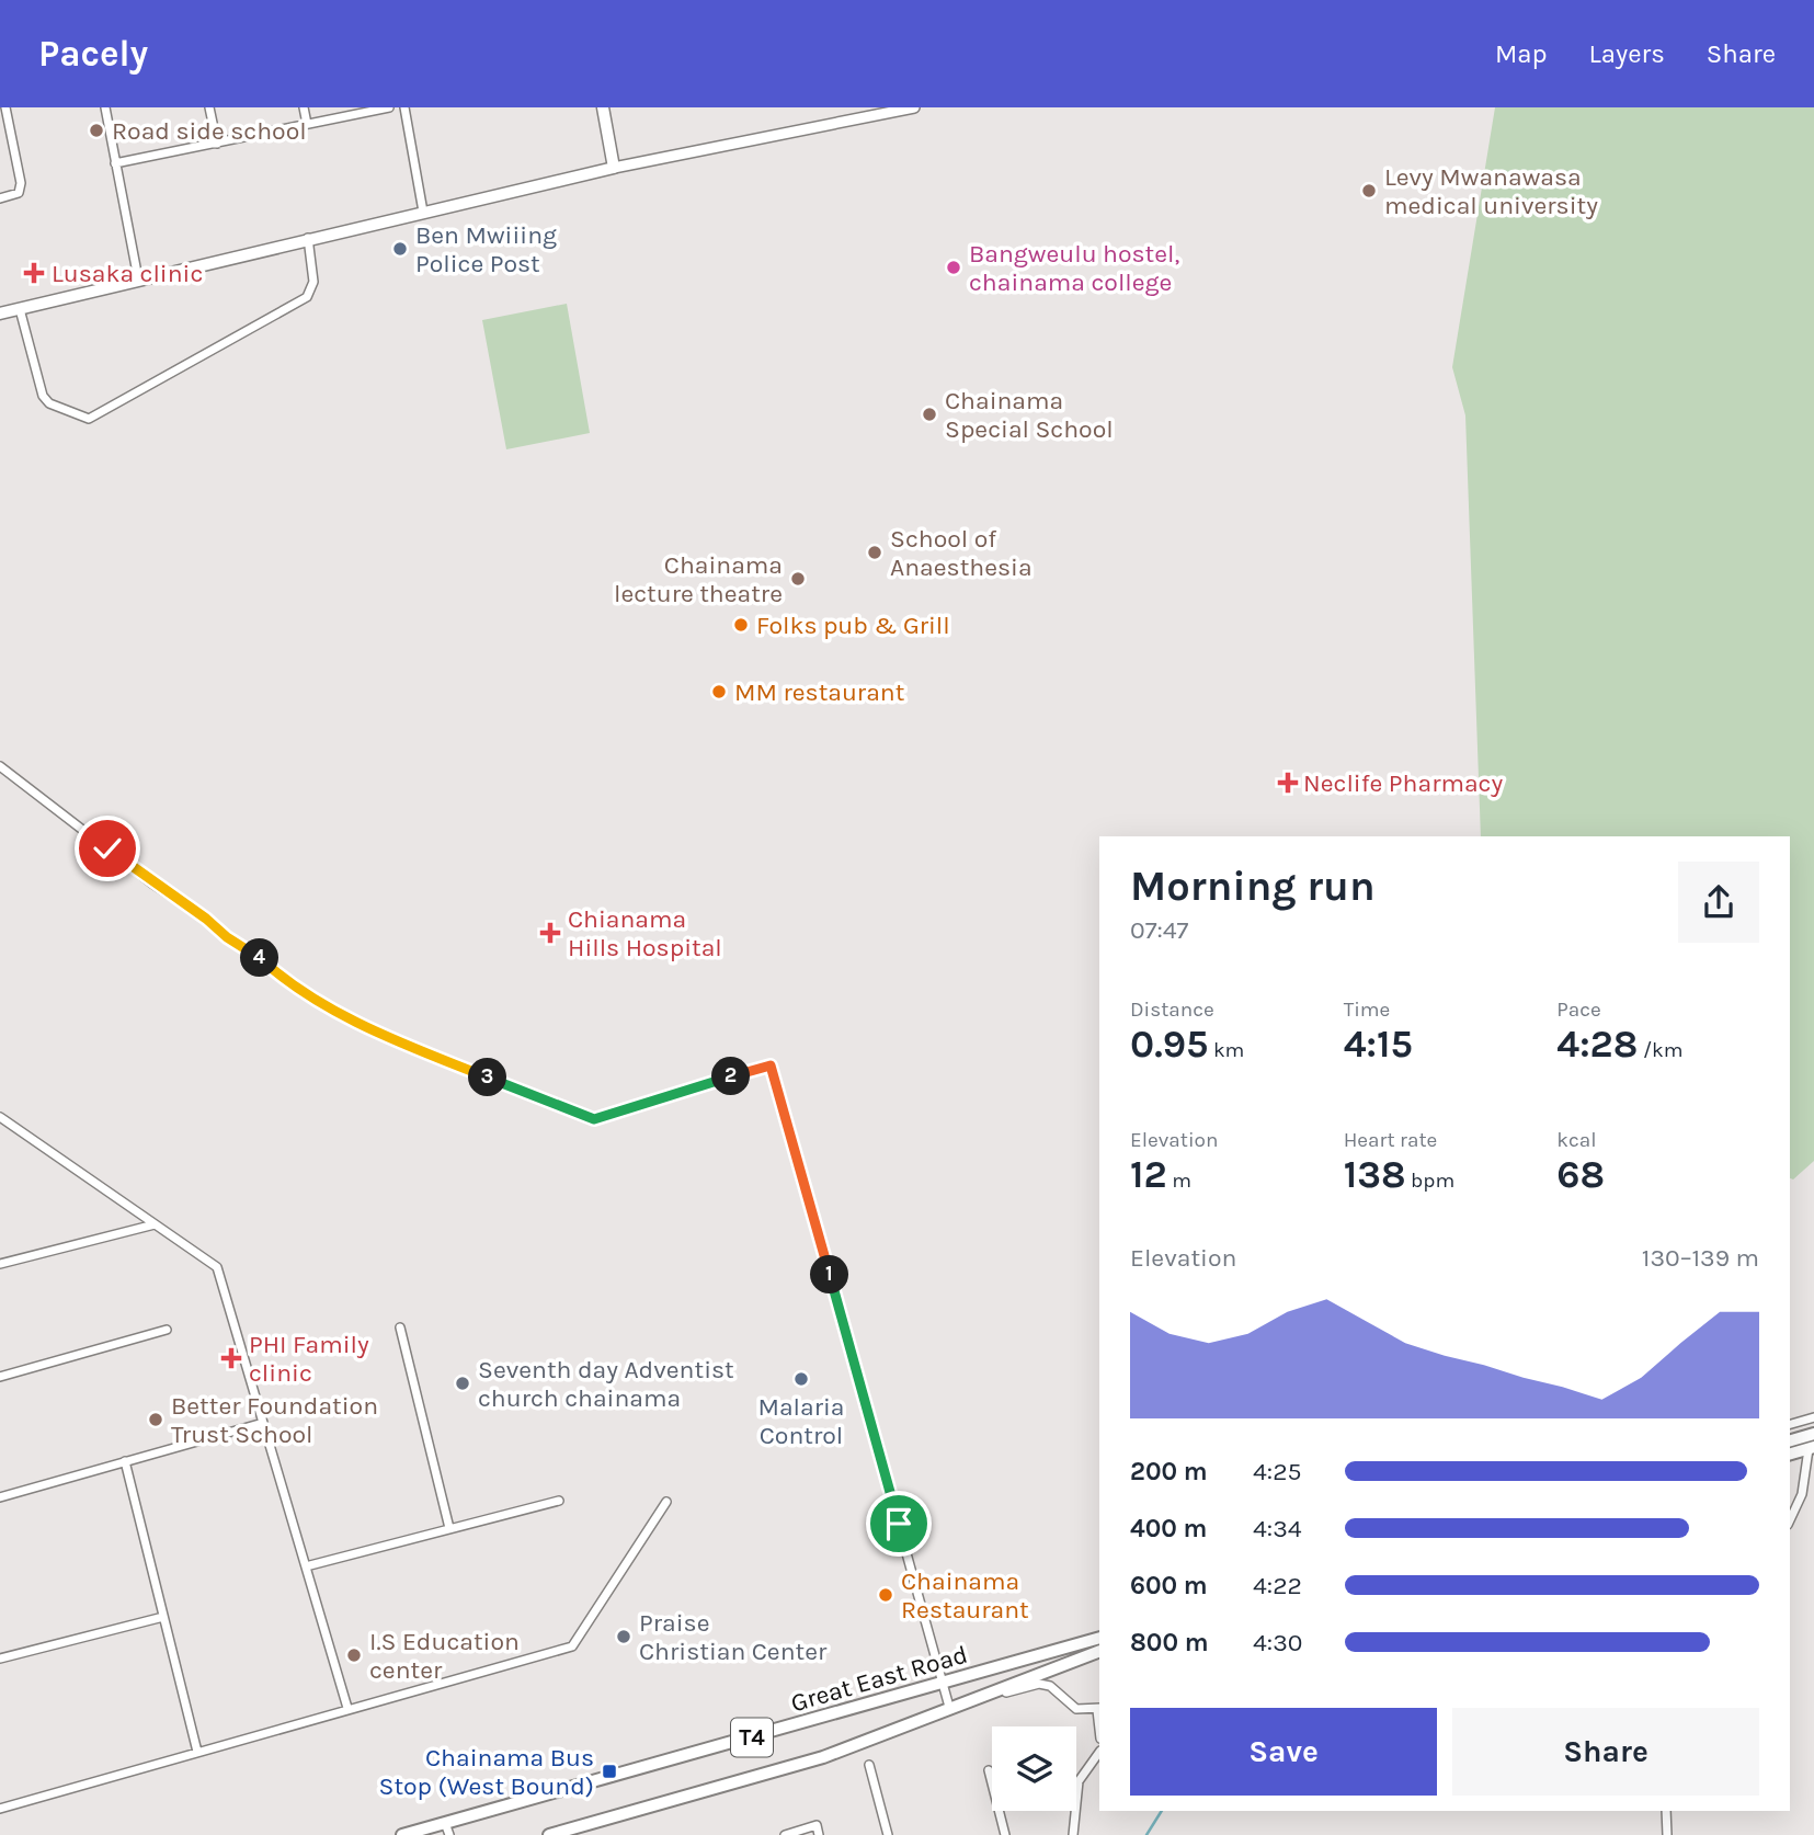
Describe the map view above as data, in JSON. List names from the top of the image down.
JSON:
{
  "streets": {
    "main road": ["Great East Road", "T4"]
  },
  "places": {
    "other": [
      "Road side school",
      "Levy Mwanawasa medical university",
      "Ben Mwiiing Police Post",
      "Bangweulu hostel, chainama college",
      "Chainama Special School",
      "School of Anaesthesia",
      "Chainama lecture theatre",
      "Folks pub & Grill",
      "MM restaurant",
      "Malaria Control",
      "Seventh day Adventist church chainama",
      "Better Foundation Trust School",
      "Chainama Restaurant",
      "Praise Christian Center",
      "I.S Education center"
    ],
    "health": [
      "Lusaka clinic",
      "Neclife Pharmacy",
      "Chianama Hills Hospital",
      "PHI Family clinic"
    ],
    "transit": ["Chainama Bus Stop (West Bound)"]
  },
  "page": {
    "header": "Pacely",
    "nav": ["Map", "Layers", "Share"],
    "heading": ["Morning run", "07:47"],
    "pins": [
      "4",
      "2",
      "3",
      "1"
    ],
    "stats": [
      ["Distance", "0.95 km"],
      ["Time", "4:15"],
      ["Pace", "4:28 /km"],
      ["Elevation", "12 m"],
      ["Heart rate", "138 bpm"],
      ["kcal", "68"]
    ],
    "chart": ["Elevation", "130–139 m"],
    "list": [
      {
        "name": "200 m",
        "note": "4:25"
      },
      {
        "name": "400 m",
        "note": "4:34"
      },
      {
        "name": "600 m",
        "note": "4:22"
      },
      {
        "name": "800 m",
        "note": "4:30"
      }
    ],
    "buttons": ["Save", "Share"]
  }
}
